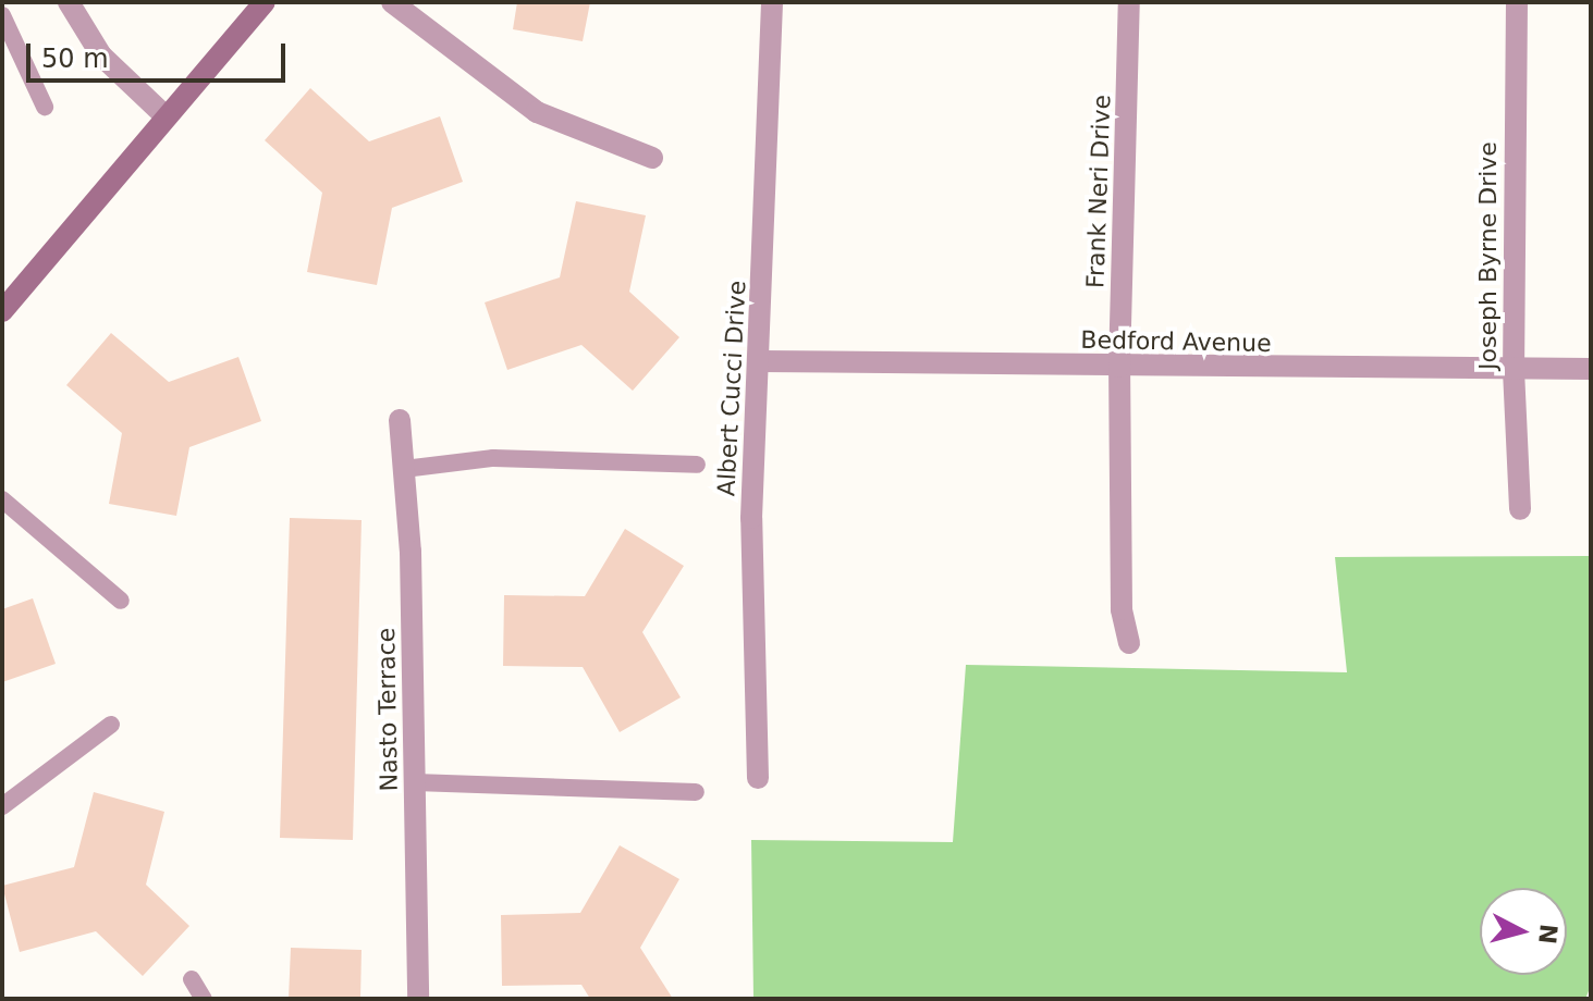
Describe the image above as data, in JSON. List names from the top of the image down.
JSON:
{
  "streets": {
    "street": [
      "Frank Neri Drive",
      "Joseph Byrne Drive",
      "Bedford Avenue",
      "Albert Cucci Drive",
      "Nasto Terrace"
    ]
  },
  "crossings": [
    ["Frank Neri Drive", "Bedford Avenue"],
    ["Joseph Byrne Drive", "Bedford Avenue"],
    ["Bedford Avenue", "Albert Cucci Drive"]
  ],
  "scale_bar": "50 m",
  "north": "right"
}
